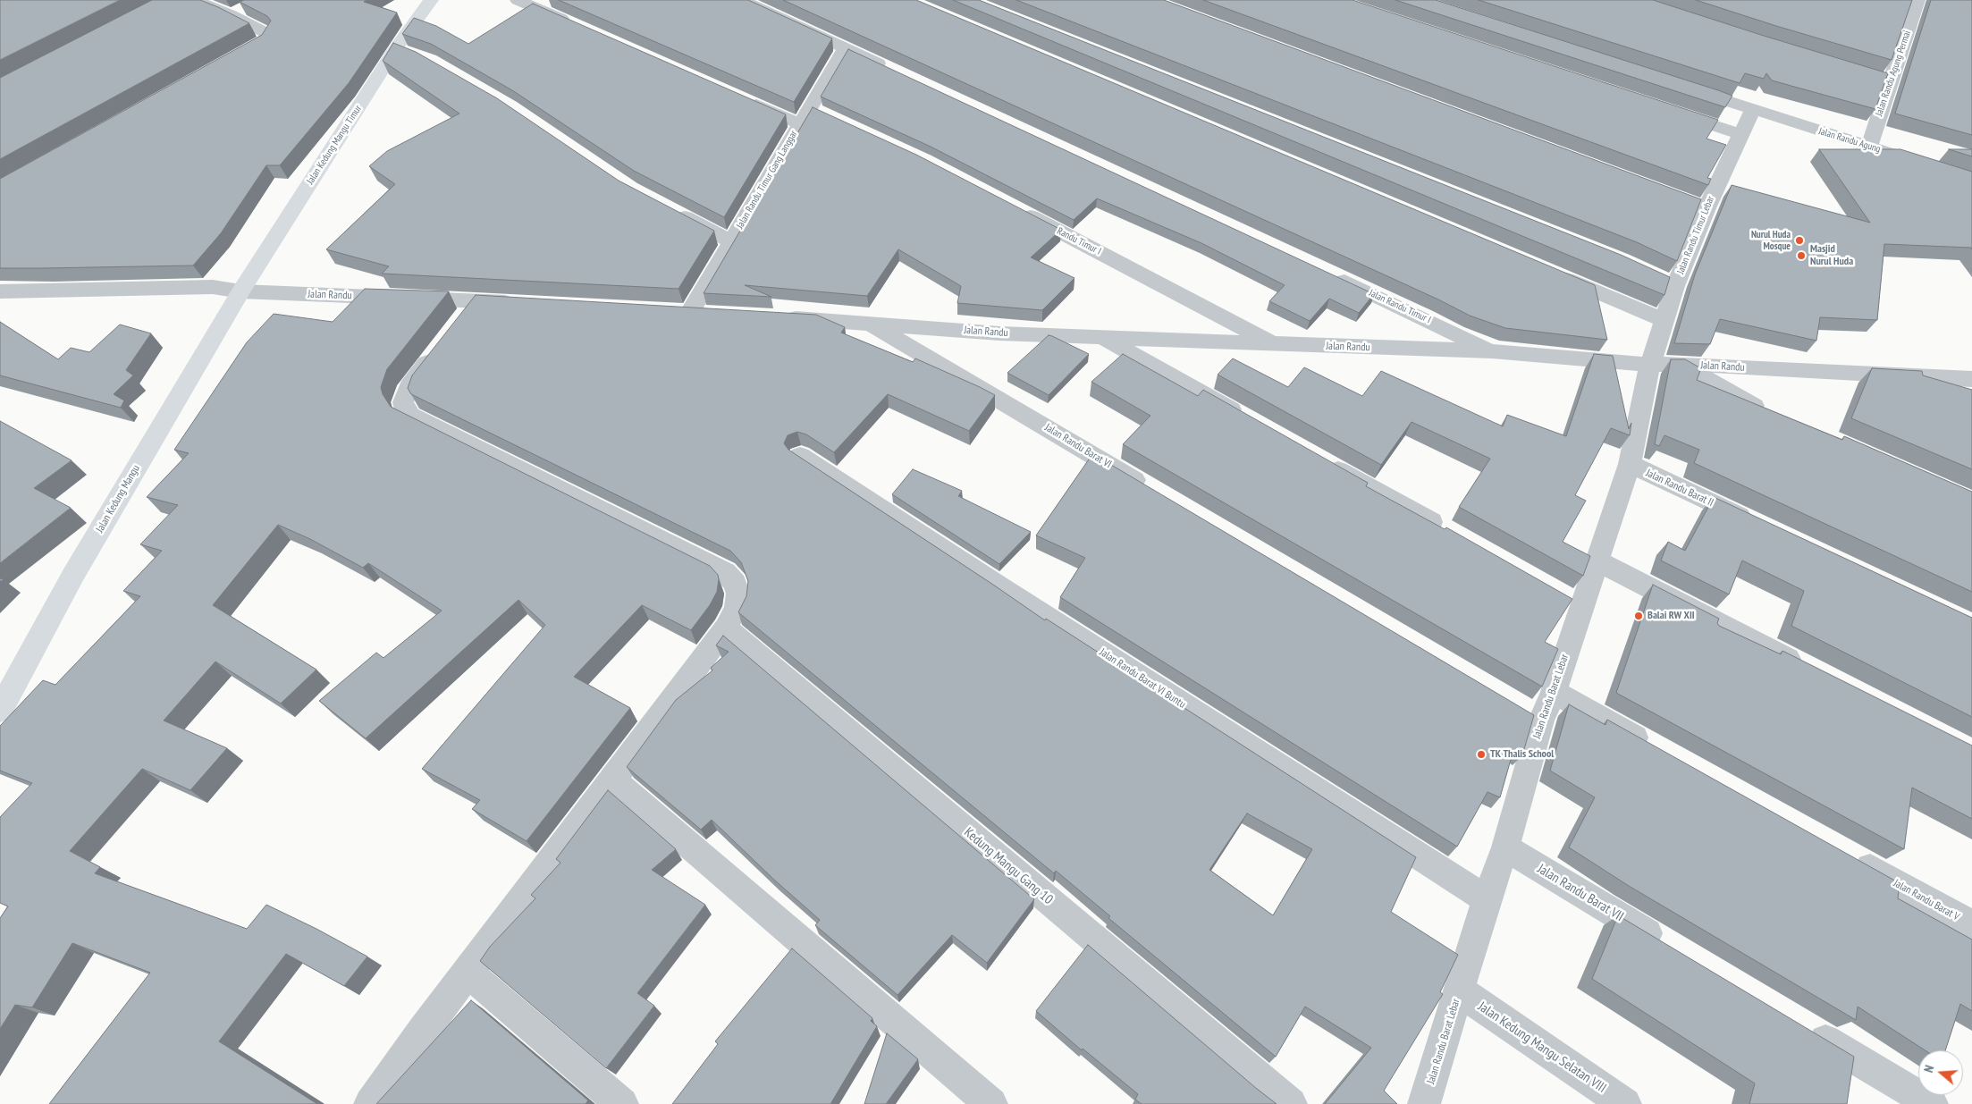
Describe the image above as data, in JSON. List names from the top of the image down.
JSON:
{
  "streets": {
    "main road": ["Jalan Kedung Mangu Timur", "Jalan Kedung Mangu"],
    "street": [
      "Jalan Randu Agung Permai",
      "Jalan Randu Agung",
      "Jalan Randu Timur Gang Langgar",
      "Jalan Randu Timur Lebar",
      "Randu Timur I",
      "Jalan Randu",
      "Jalan Randu Timur I",
      "Jalan Randu Barat VI",
      "Jalan Randu Barat II",
      "Jalan Randu Barat VI Buntu",
      "Jalan Randu Barat Lebar",
      "Kedung Mangu Gang 10",
      "Jalan Randu Barat VII",
      "Jalan Randu Barat V",
      "Jalan Kedung Mangu Selatan VIII"
    ]
  },
  "crossings": [
    ["Jalan Randu Agung Permai", "Jalan Randu Agung"],
    ["Jalan Randu Agung", "Jalan Randu Timur Lebar"],
    ["Jalan Kedung Mangu Timur", "Jalan Randu"],
    ["Jalan Kedung Mangu Timur", "Jalan Kedung Mangu"],
    ["Jalan Randu Timur Lebar", "Jalan Randu"],
    ["Jalan Randu Timur Lebar", "Jalan Randu Barat Lebar"],
    ["Randu Timur I", "Jalan Randu"],
    ["Jalan Randu", "Jalan Randu Timur I"],
    ["Jalan Randu", "Jalan Randu Barat VI"],
    ["Jalan Randu", "Jalan Kedung Mangu"],
    ["Jalan Randu", "Jalan Randu Barat Lebar"],
    ["Jalan Randu Barat II", "Jalan Randu Barat Lebar"],
    ["Jalan Randu Barat VI Buntu", "Jalan Randu Barat Lebar"],
    ["Jalan Randu Barat Lebar", "Jalan Randu Barat VII"],
    ["Jalan Randu Barat Lebar", "Jalan Kedung Mangu Selatan VIII"]
  ],
  "places": [
    "Nurul Huda Mosque",
    "Masjid Nurul Huda",
    "Balai RW XII",
    "TK Thalis School"
  ],
  "north": "left"
}
